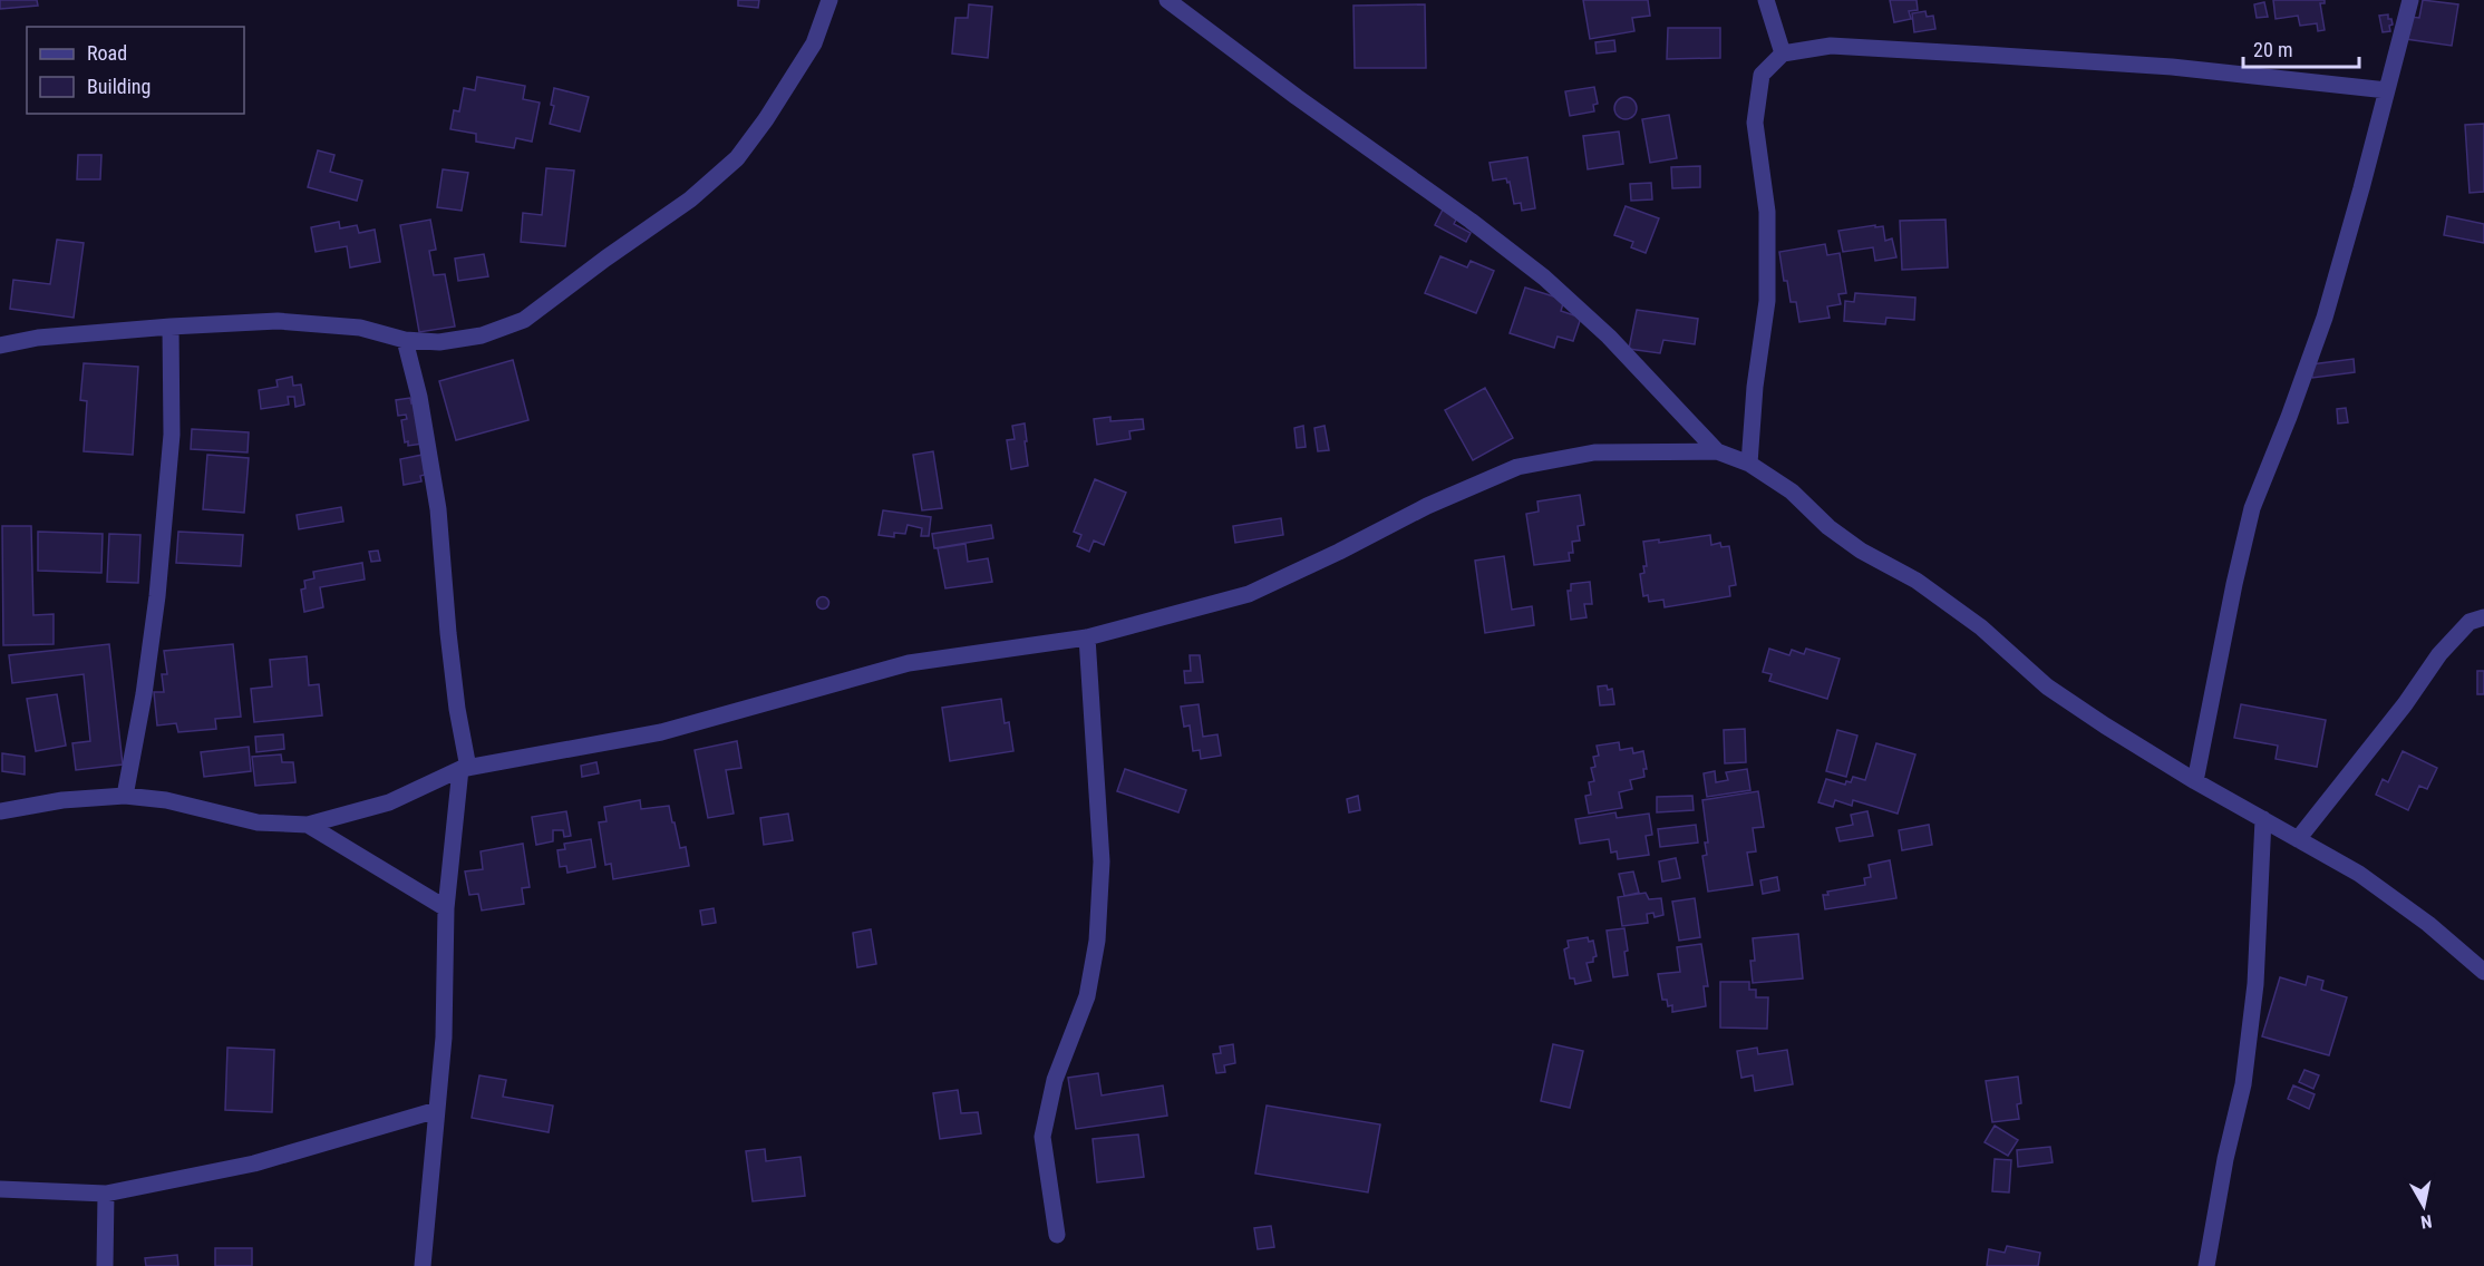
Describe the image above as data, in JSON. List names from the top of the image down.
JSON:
{
  "legend": ["Road", "Building"],
  "scale_bar": "20 m",
  "north": "bottom"
}
